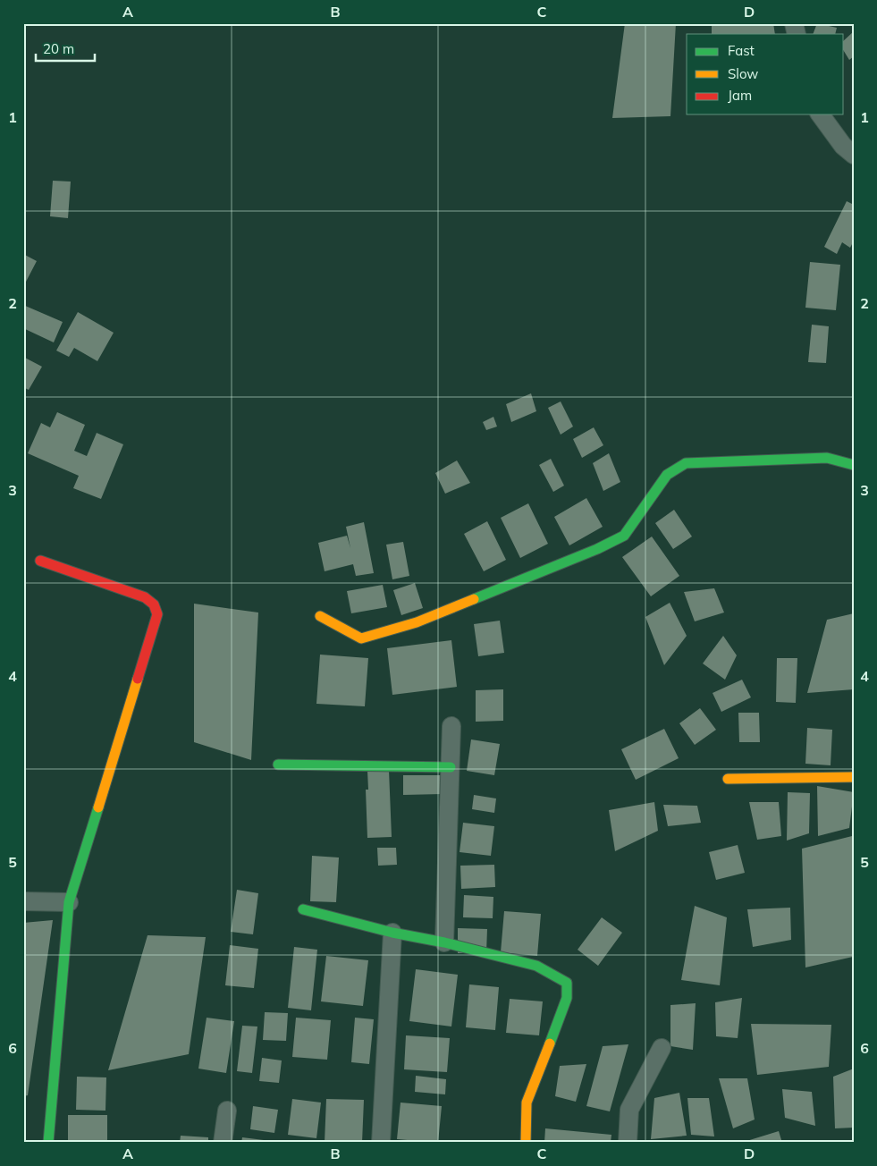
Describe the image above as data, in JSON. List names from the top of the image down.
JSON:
{
  "legend": ["Fast", "Slow", "Jam"],
  "scale_bar": "20 m",
  "grid": {
    "columns": [
      "A",
      "B",
      "C",
      "D"
    ],
    "rows": [
      "1",
      "2",
      "3",
      "4",
      "5",
      "6"
    ]
  }
}
